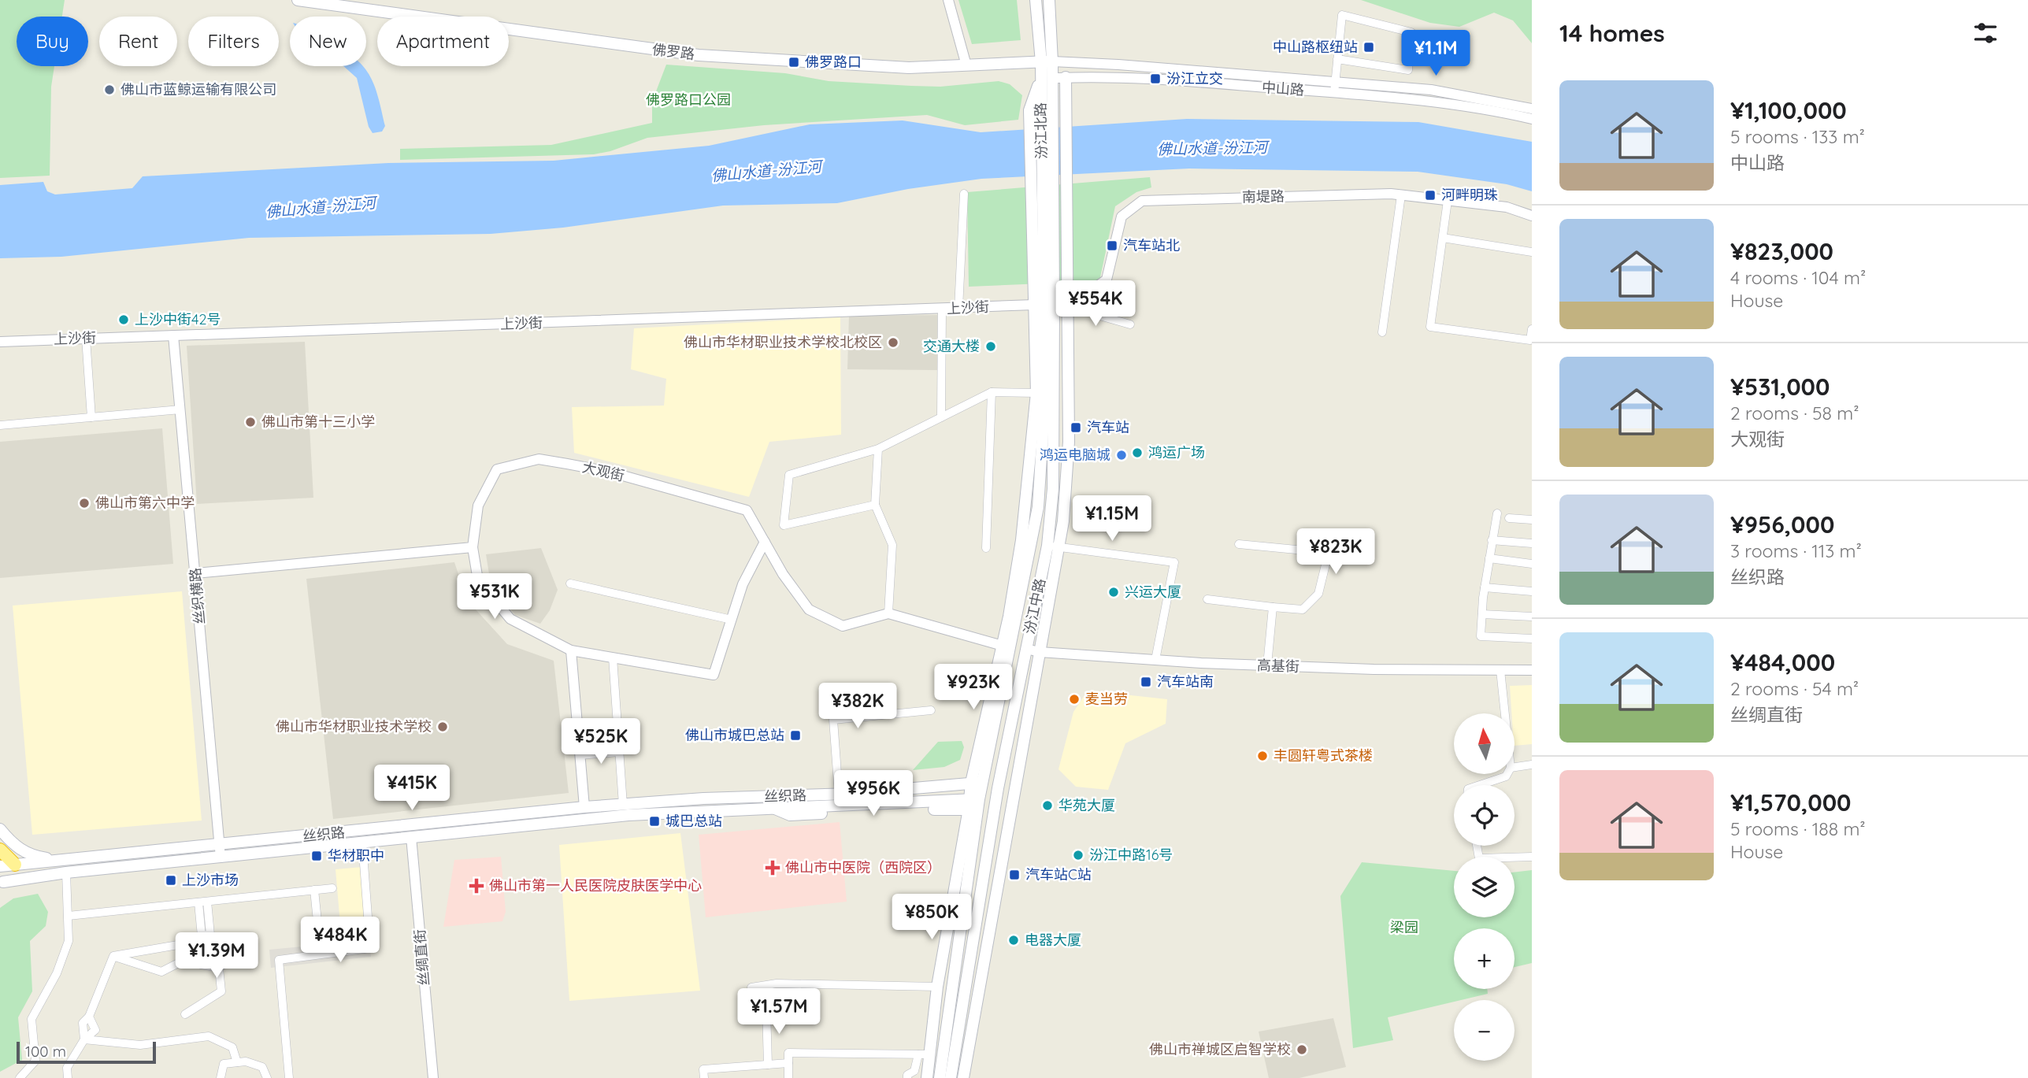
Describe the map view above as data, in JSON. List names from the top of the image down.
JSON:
{
  "streets": {
    "main road": [
      "佛罗路",
      "汾江北路",
      "汾江中路",
      "丝织路"
    ],
    "street": [
      "中山路",
      "南堤路",
      "上沙街",
      "大观街",
      "丝织横路",
      "高基街",
      "丝绸直街"
    ]
  },
  "crossings": [
    ["佛罗路", "中山路"],
    ["佛罗路", "汾江北路"],
    ["中山路", "汾江北路"],
    ["汾江北路", "汾江中路"],
    ["南堤路", "汾江中路"],
    ["上沙街", "丝织横路"],
    ["上沙街", "汾江中路"],
    ["丝织横路", "丝织路"],
    ["汾江中路", "高基街"],
    ["汾江中路", "丝织路"],
    ["丝织路", "丝绸直街"]
  ],
  "water": ["佛山水道-汾江河"],
  "parks": ["佛罗路口公园", "梁园"],
  "places": {
    "transit": [
      "中山路枢纽站",
      "佛罗路口",
      "汾江立交",
      "河畔明珠",
      "汽车站北",
      "汽车站",
      "汽车站南",
      "佛山市城巴总站",
      "城巴总站",
      "华材职中",
      "汽车站C站",
      "上沙市场"
    ],
    "other": [
      "佛山市蓝鲸运输有限公司",
      "上沙中街42号",
      "佛山市华材职业技术学校北校区",
      "交通大楼",
      "佛山市第十三小学",
      "鸿运广场",
      "鸿运电脑城",
      "佛山市第六中学",
      "兴运大厦",
      "麦当劳",
      "佛山市华材职业技术学校",
      "丰圆轩粤式茶楼",
      "华苑大厦",
      "汾江中路16号",
      "电器大厦",
      "佛山市禅城区启智学校"
    ],
    "health": ["佛山市中医院（西院区）", "佛山市第一人民医院皮肤医学中心"]
  },
  "scale_bar": "100 m",
  "north": "top",
  "page": {
    "heading": "14 homes",
    "chip": [
      "Buy",
      "Rent",
      "Filters",
      "New",
      "Apartment"
    ],
    "price": [
      "¥1.1M",
      "¥554K",
      "¥1.15M",
      "¥823K",
      "¥531K",
      "¥923K",
      "¥382K",
      "¥525K",
      "¥415K",
      "¥956K",
      "¥850K",
      "¥484K",
      "¥1.39M",
      "¥1.57M"
    ],
    "list": [
      {
        "name": "¥1,100,000",
        "note": "5 rooms · 133 m² · 中山路"
      },
      {
        "name": "¥823,000",
        "note": "4 rooms · 104 m² · House"
      },
      {
        "name": "¥531,000",
        "note": "2 rooms · 58 m² · 大观街"
      },
      {
        "name": "¥956,000",
        "note": "3 rooms · 113 m² · 丝织路"
      },
      {
        "name": "¥484,000",
        "note": "2 rooms · 54 m² · 丝绸直街"
      },
      {
        "name": "¥1,570,000",
        "note": "5 rooms · 188 m² · House"
      }
    ],
    "map_buttons": ["+", "−"],
    "scale": "100 m"
  }
}
